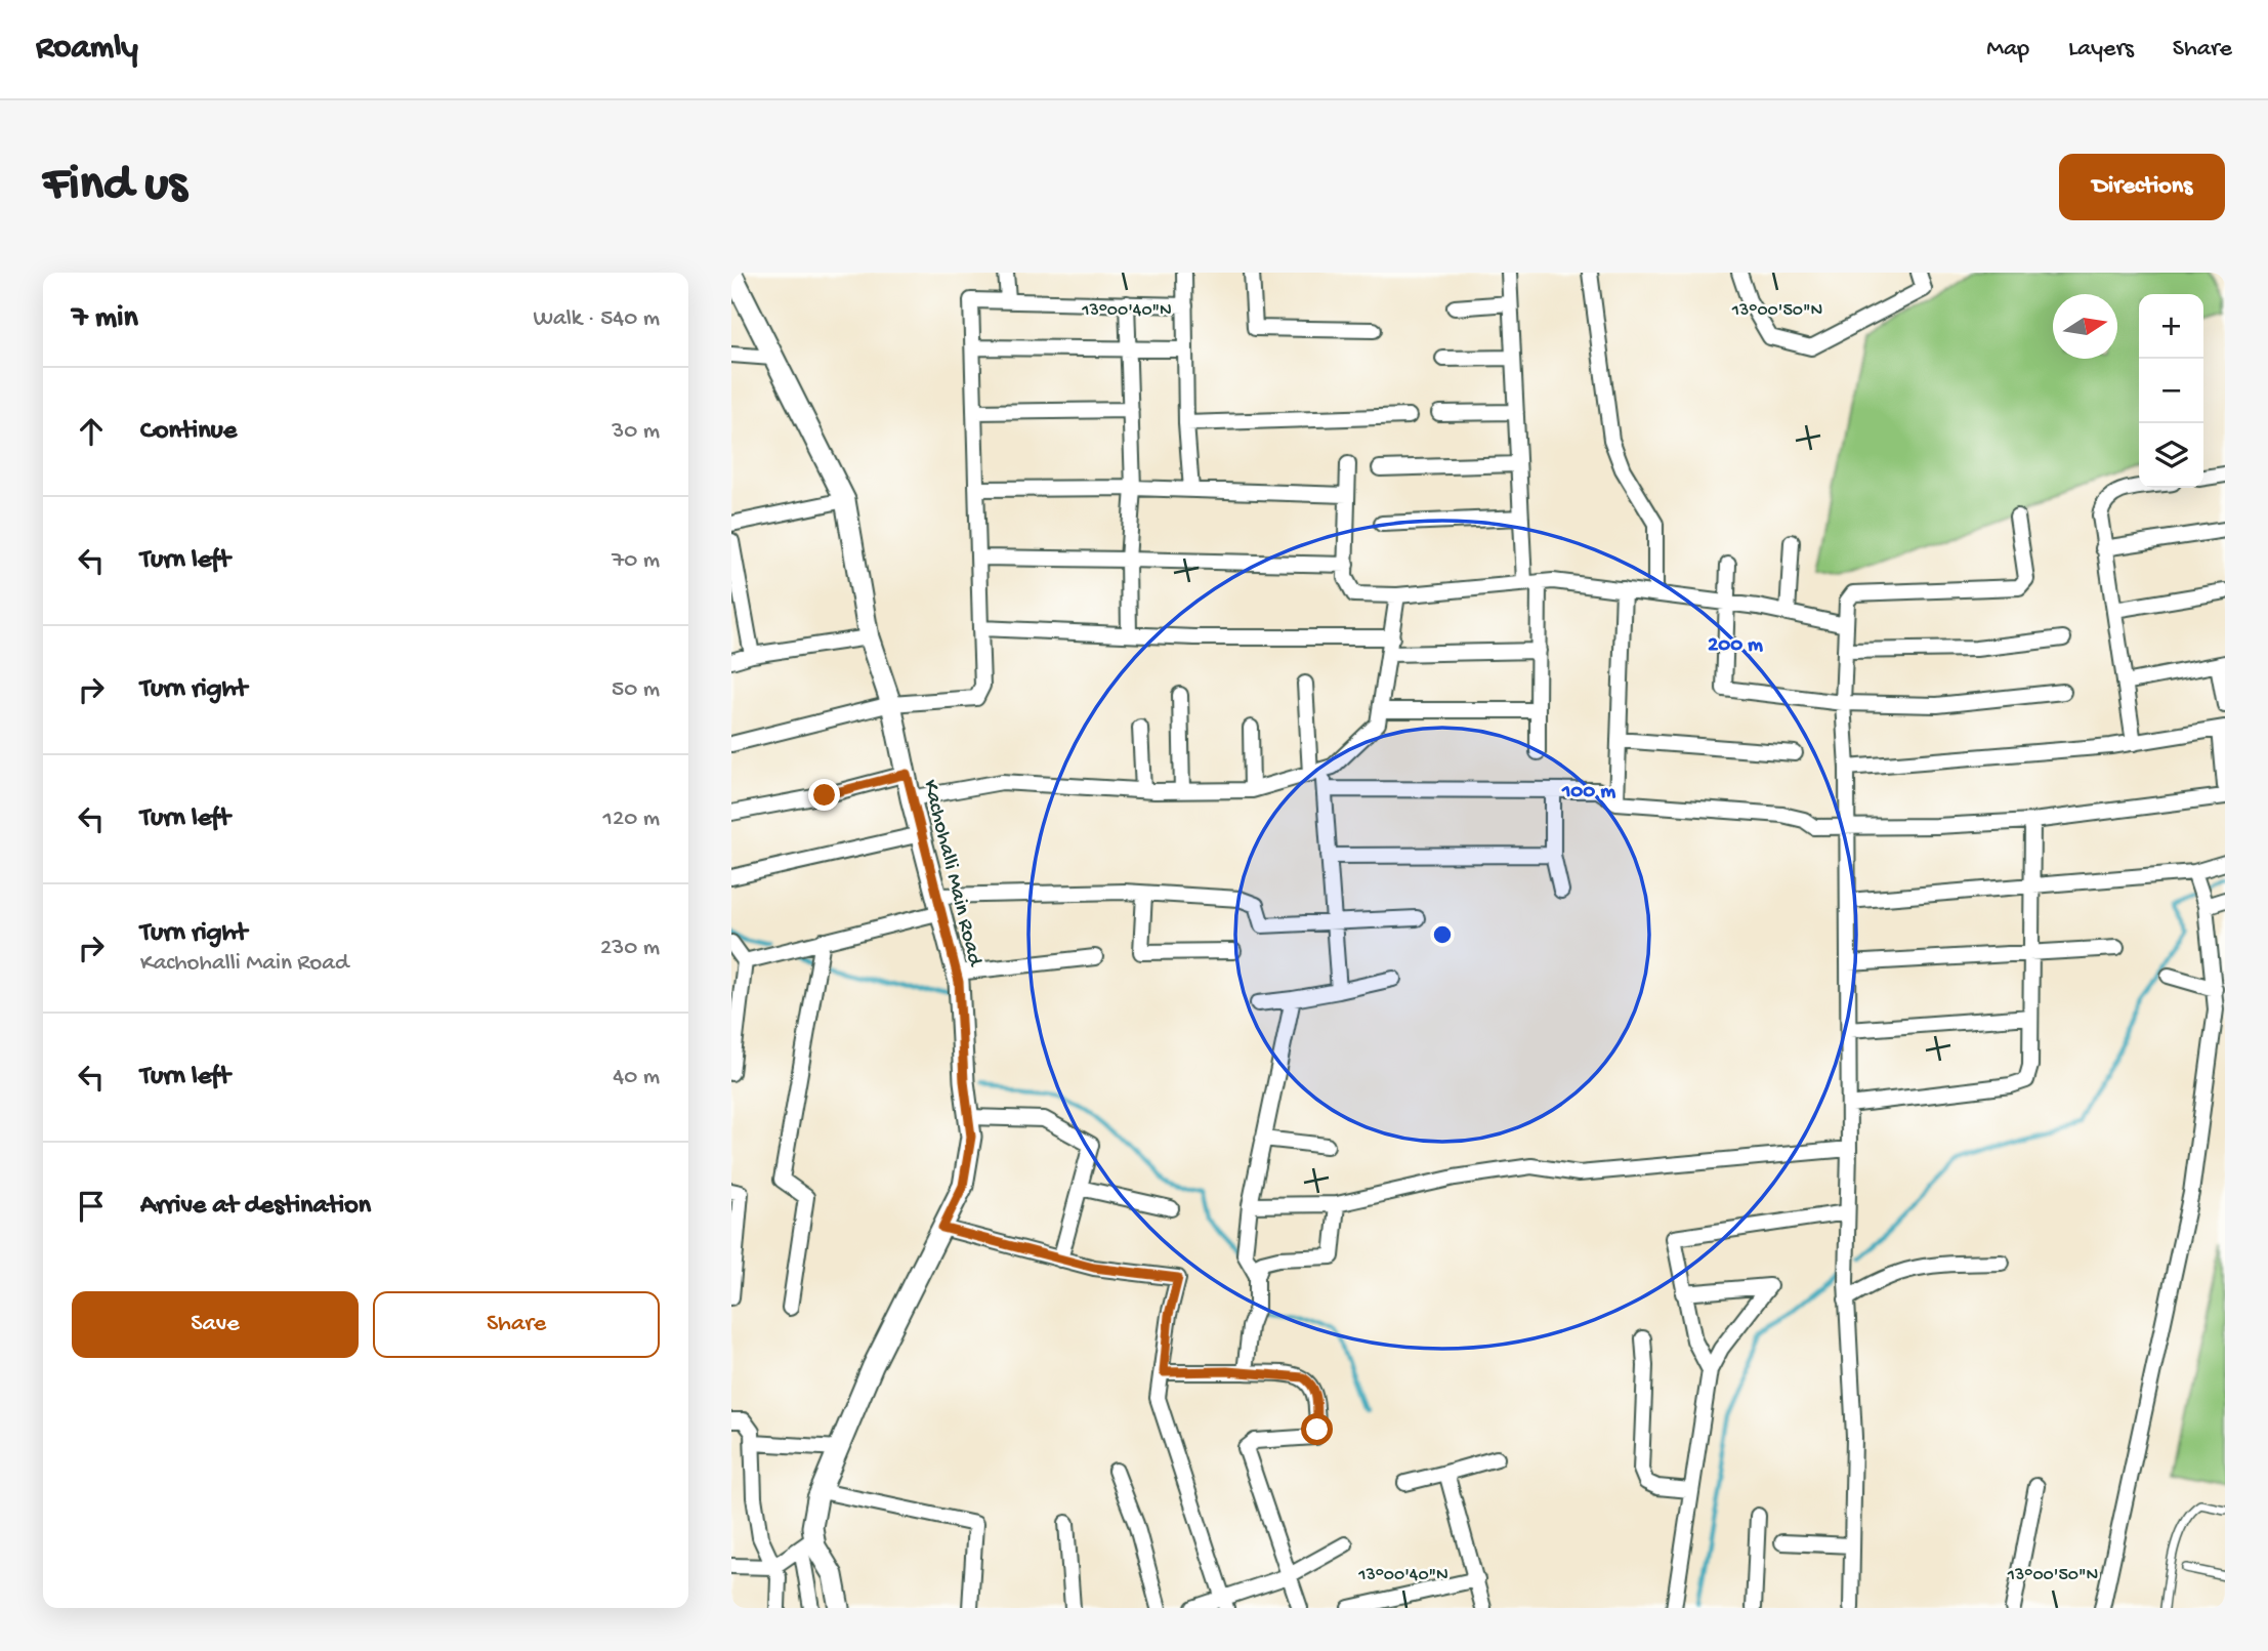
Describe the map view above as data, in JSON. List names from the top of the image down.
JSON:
{
  "streets": {
    "street": ["Kachohalli Main Road"]
  },
  "north": "right",
  "page": {
    "header": "Roamly",
    "nav": ["Map", "Layers", "Share"],
    "buttons": [
      "Directions",
      ["Save", "Share"]
    ],
    "title": "Find us",
    "heading": ["7 min", "Walk · 540 m"],
    "map_buttons": ["+", "−"],
    "list": [
      ["Continue", "30 m"],
      ["Turn left", "70 m"],
      ["Turn right", "50 m"],
      ["Turn left", "120 m"],
      ["Turn right", "Kachohalli Main Road", "230 m"],
      ["Turn left", "40 m"],
      "Arrive at destination"
    ]
  },
  "coordinates": ["13°00'40\"N", "13°00'50\"N"],
  "rings": ["200 m", "100 m"]
}
